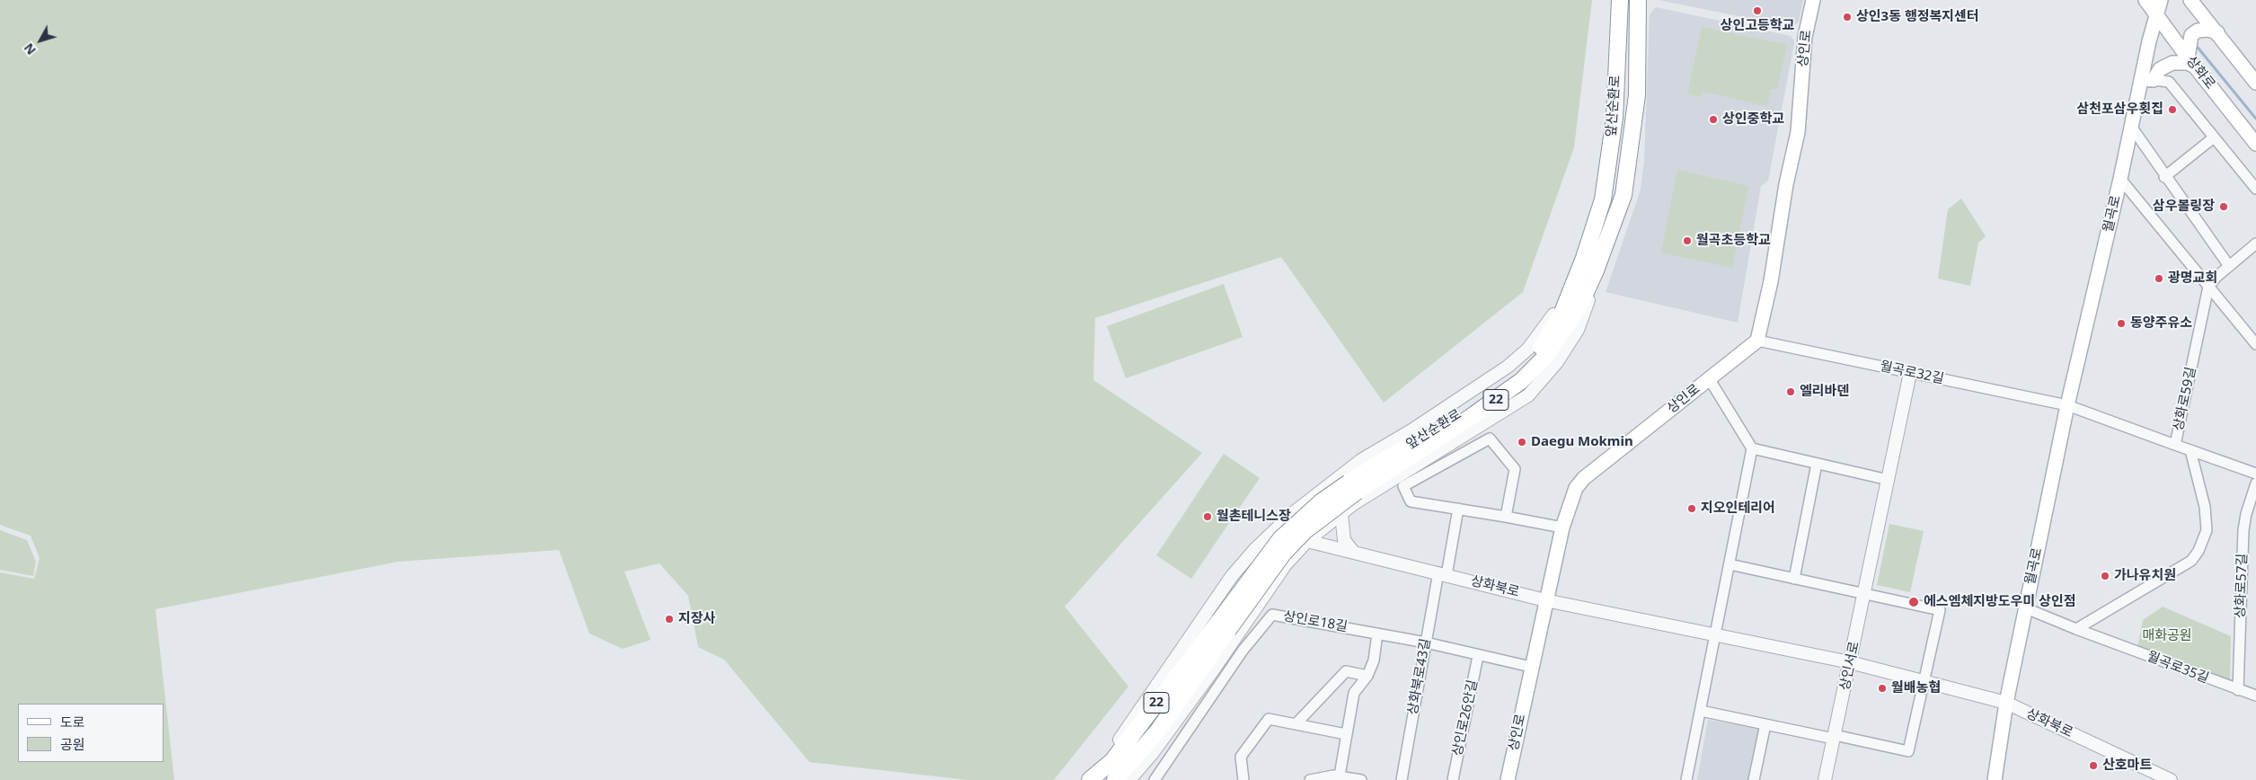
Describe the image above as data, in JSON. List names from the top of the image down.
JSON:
{
  "streets": {
    "highway": ["앞산순환로", "22"],
    "main road": ["상인로", "상화로", "월곡로"],
    "street": [
      "월곡로32길",
      "상화로59길",
      "상화로57길",
      "상화북로",
      "상인로18길",
      "상인서로",
      "월곡로35길",
      "상화북로43길",
      "상인로26안길"
    ]
  },
  "crossings": [
    ["상인로", "월곡로32길"],
    ["상인로", "상화북로"],
    ["상인로", "상인로18길"],
    ["상화로", "월곡로"],
    ["월곡로", "월곡로32길"],
    ["월곡로", "상화북로"],
    ["월곡로", "월곡로35길"],
    ["월곡로32길", "상인서로"],
    ["상화로59길", "월곡로35길"],
    ["상화로57길", "월곡로35길"],
    ["상화북로", "상인서로"],
    ["상화북로", "상화북로43길"],
    ["상인로18길", "상화북로43길"],
    ["상인로18길", "상인로26안길"]
  ],
  "parks": ["매화공원"],
  "places": [
    "상인고등학교",
    "상인3동 행정복지센터",
    "삼천포삼우횟집",
    "상인중학교",
    "삼우볼링장",
    "월곡초등학교",
    "광명교회",
    "동양주유소",
    "엘리바덴",
    "Daegu Mokmin",
    "지오인테리어",
    "월촌테니스장",
    "가나유치원",
    "에스엠체지방도우미 상인점",
    "지장사",
    "월배농협",
    "산호마트"
  ],
  "legend": ["도로", "공원"],
  "north": "bottom left"
}
